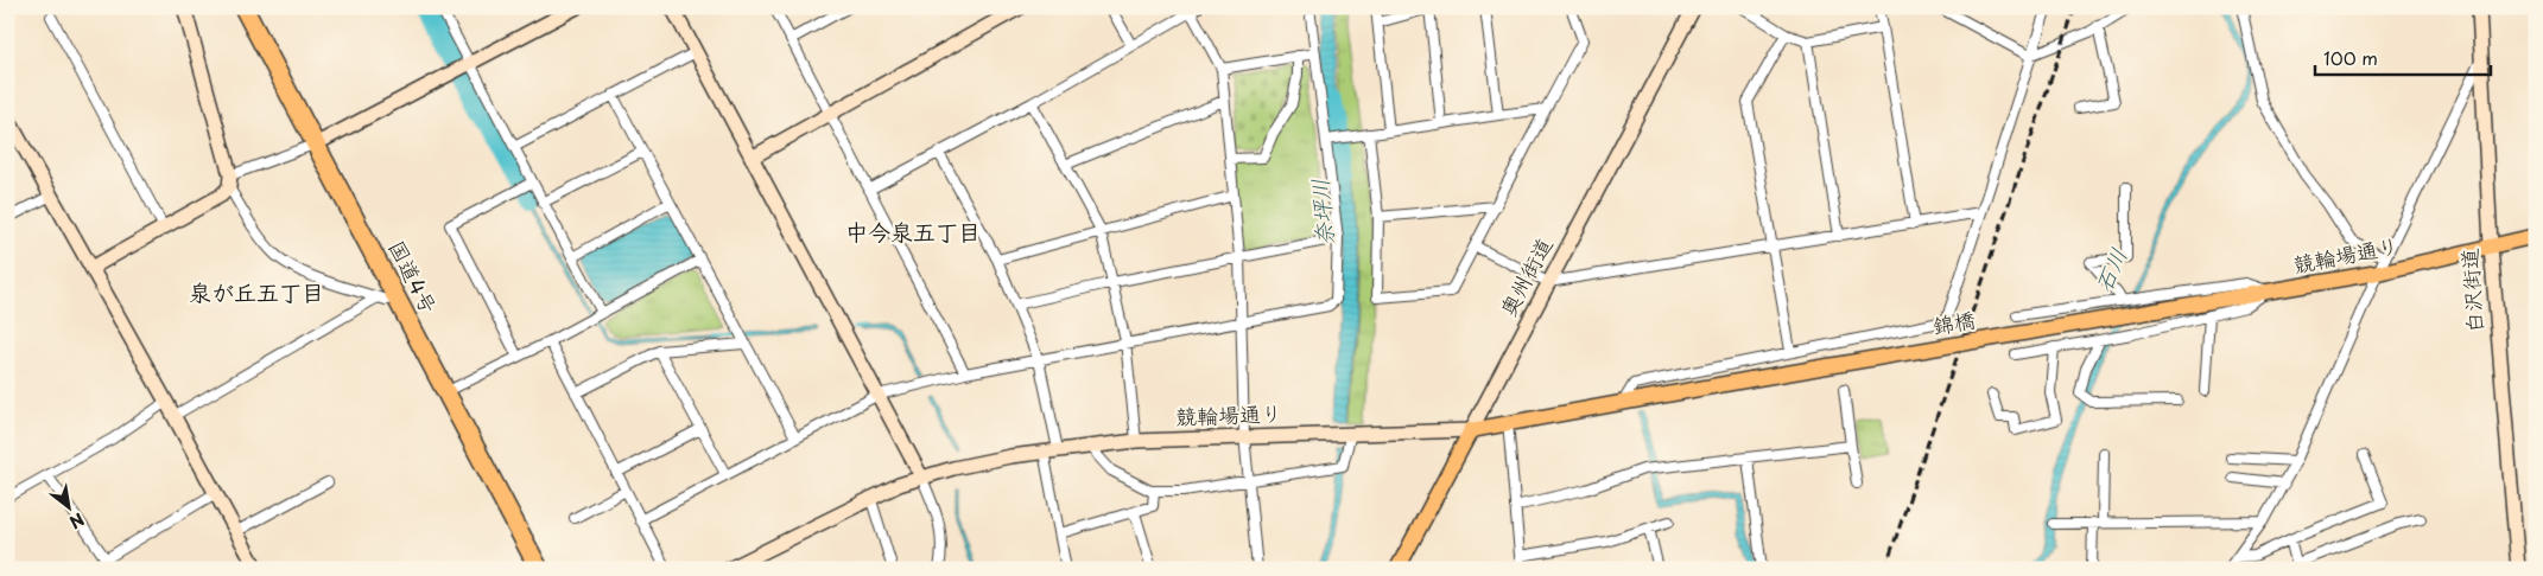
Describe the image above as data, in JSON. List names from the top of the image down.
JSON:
{
  "streets": {
    "highway": ["国道4号"],
    "main road": ["競輪場通り", "奥州街道", "錦橋"],
    "street": ["白沢街道"]
  },
  "crossings": [
    ["競輪場通り", "奥州街道"],
    ["競輪場通り", "白沢街道"],
    ["競輪場通り", "錦橋"]
  ],
  "districts": ["中今泉五丁目", "泉が丘五丁目"],
  "water": ["奈坪川", "石川"],
  "scale_bar": "100 m",
  "north": "bottom right"
}
